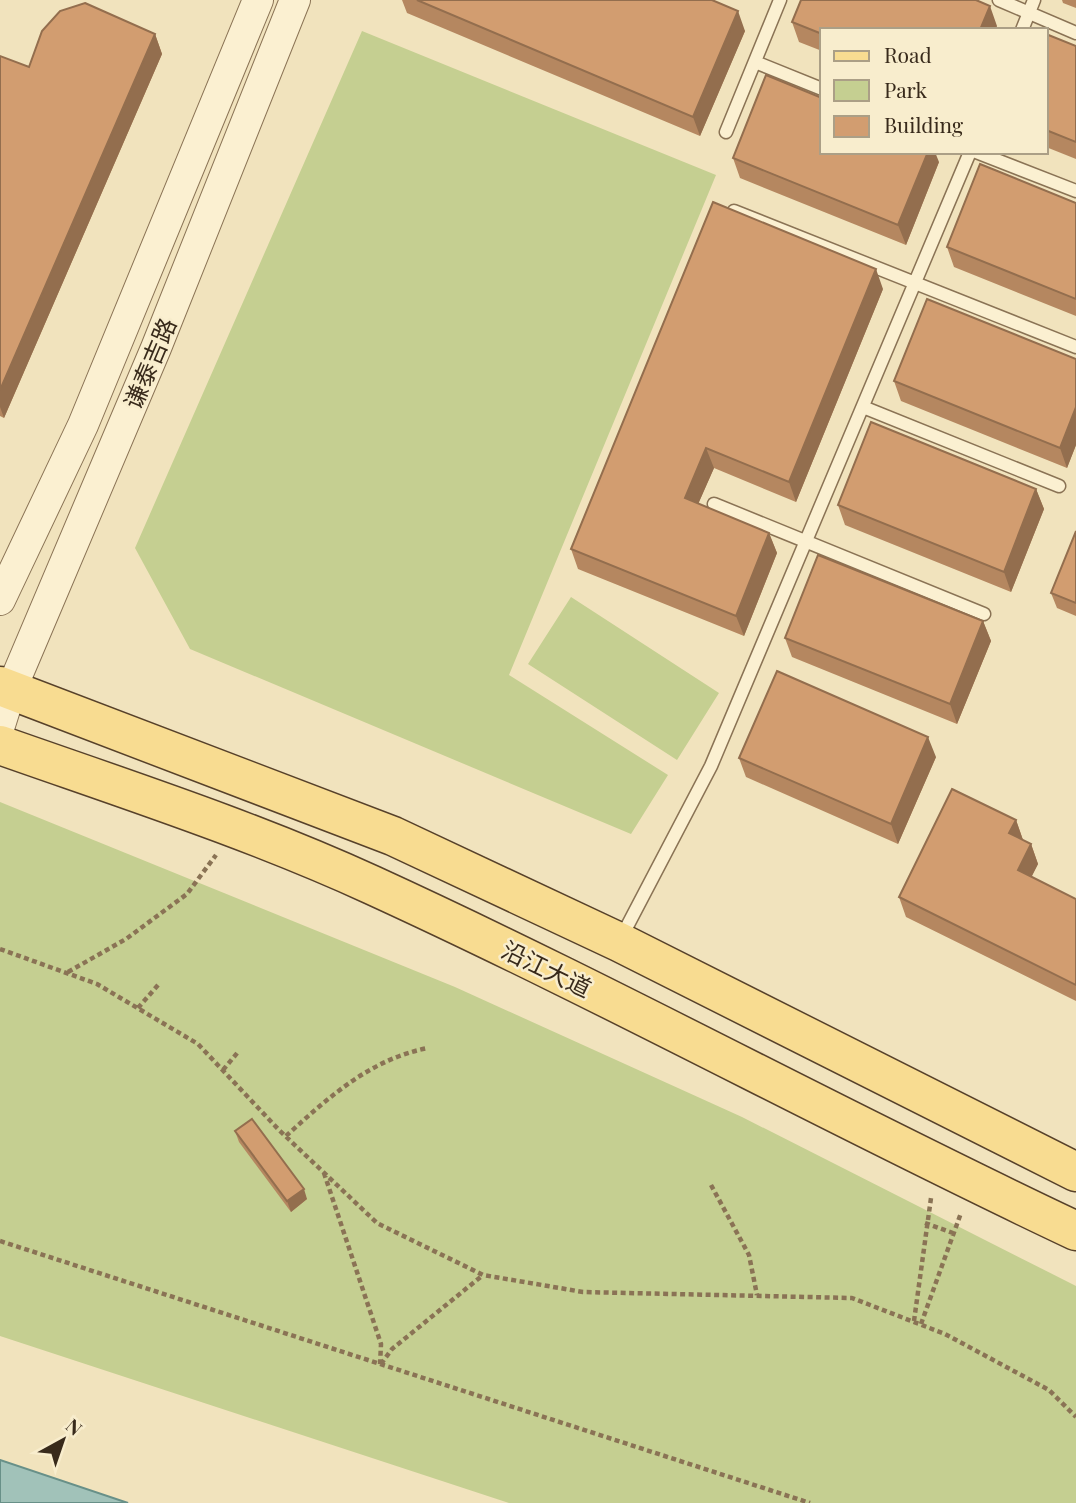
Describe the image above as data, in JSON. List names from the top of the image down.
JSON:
{
  "streets": {
    "main road": ["沿江大道"],
    "street": ["谦泰吉路"]
  },
  "legend": ["Road", "Park", "Building"],
  "north": "top right"
}
